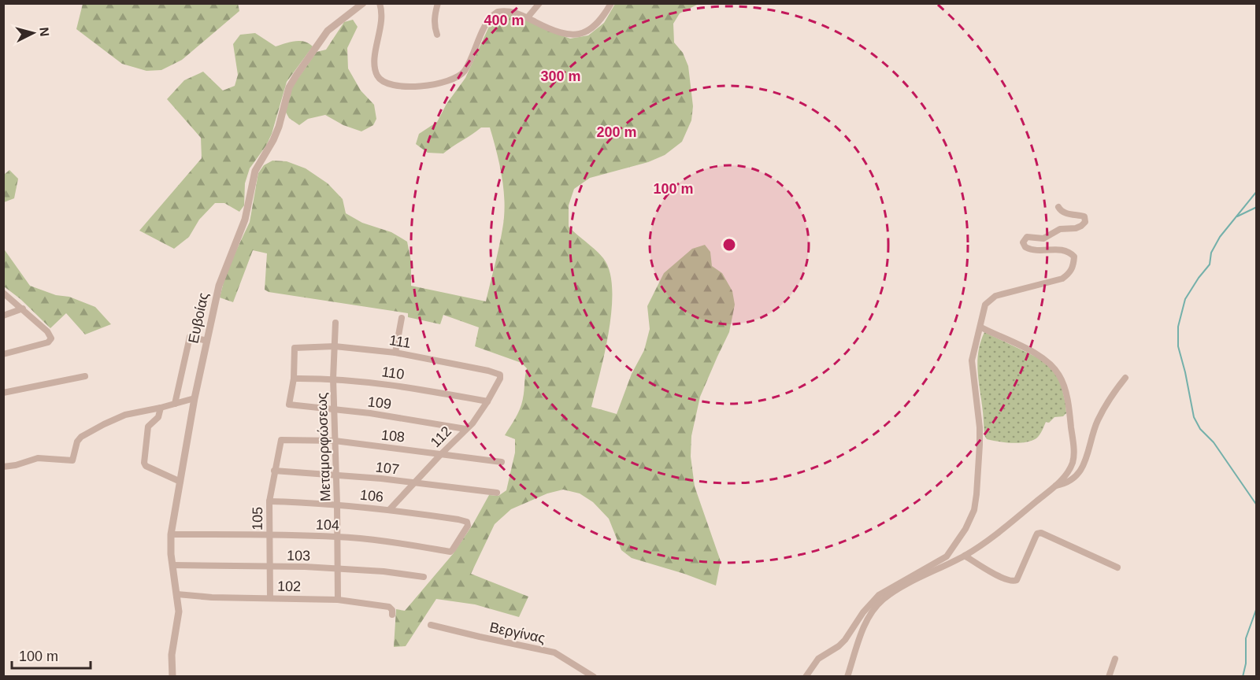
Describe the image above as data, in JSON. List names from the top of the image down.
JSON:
{
  "streets": {
    "street": [
      "Ευβοίας",
      "111",
      "110",
      "109",
      "108",
      "112",
      "Μεταμορφώσεως",
      "107",
      "106",
      "105",
      "104",
      "103",
      "102",
      "Βεργίνας"
    ]
  },
  "crossings": [
    ["Ευβοίας", "104"],
    ["Ευβοίας", "103"],
    ["Ευβοίας", "102"],
    ["111", "110"],
    ["111", "109"],
    ["111", "112"],
    ["111", "Μεταμορφώσεως"],
    ["110", "109"],
    ["110", "112"],
    ["110", "Μεταμορφώσεως"],
    ["109", "112"],
    ["109", "Μεταμορφώσεως"],
    ["108", "112"],
    ["108", "Μεταμορφώσεως"],
    ["108", "105"],
    ["112", "107"],
    ["112", "106"],
    ["Μεταμορφώσεως", "107"],
    ["Μεταμορφώσεως", "106"],
    ["Μεταμορφώσεως", "104"],
    ["Μεταμορφώσεως", "103"],
    ["Μεταμορφώσεως", "102"],
    ["107", "105"],
    ["106", "105"],
    ["106", "104"],
    ["105", "104"],
    ["105", "103"],
    ["105", "102"]
  ],
  "scale_bar": "100 m",
  "north": "right",
  "rings": [
    "400 m",
    "300 m",
    "200 m",
    "100 m"
  ]
}
